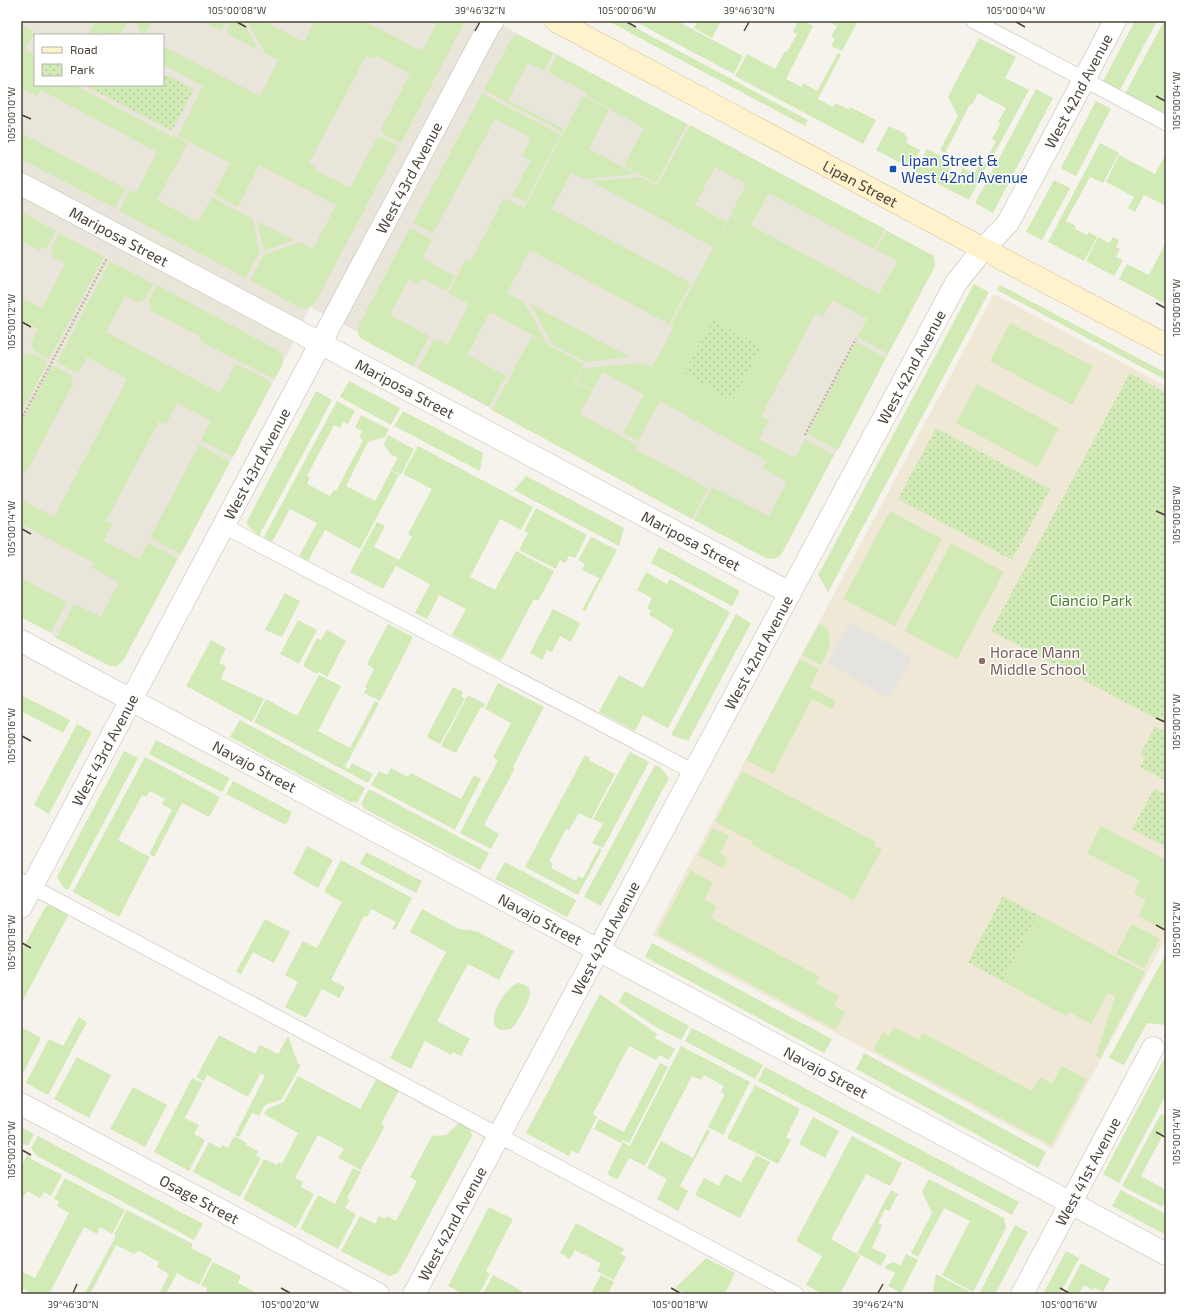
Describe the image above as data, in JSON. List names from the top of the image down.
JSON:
{
  "streets": {
    "street": [
      "West 42nd Avenue",
      "West 43rd Avenue",
      "Lipan Street",
      "Mariposa Street",
      "Navajo Street",
      "West 41st Avenue",
      "Osage Street"
    ]
  },
  "crossings": [
    ["West 42nd Avenue", "Lipan Street"],
    ["West 42nd Avenue", "Mariposa Street"],
    ["West 42nd Avenue", "Navajo Street"],
    ["West 43rd Avenue", "Mariposa Street"],
    ["West 43rd Avenue", "Navajo Street"],
    ["Navajo Street", "West 41st Avenue"]
  ],
  "parks": ["Ciancio Park"],
  "places": {
    "transit": ["Lipan Street & West 42nd Avenue"],
    "other": ["Horace Mann Middle School"]
  },
  "legend": ["Road", "Park"],
  "coordinates": [
    "105°00'08\"W",
    "39°46'32\"N",
    "105°00'06\"W",
    "39°46'30\"N",
    "105°00'04\"W",
    "105°00'10\"W",
    "105°00'12\"W",
    "105°00'14\"W",
    "105°00'16\"W",
    "105°00'18\"W",
    "105°00'20\"W",
    "39°46'24\"N"
  ]
}
